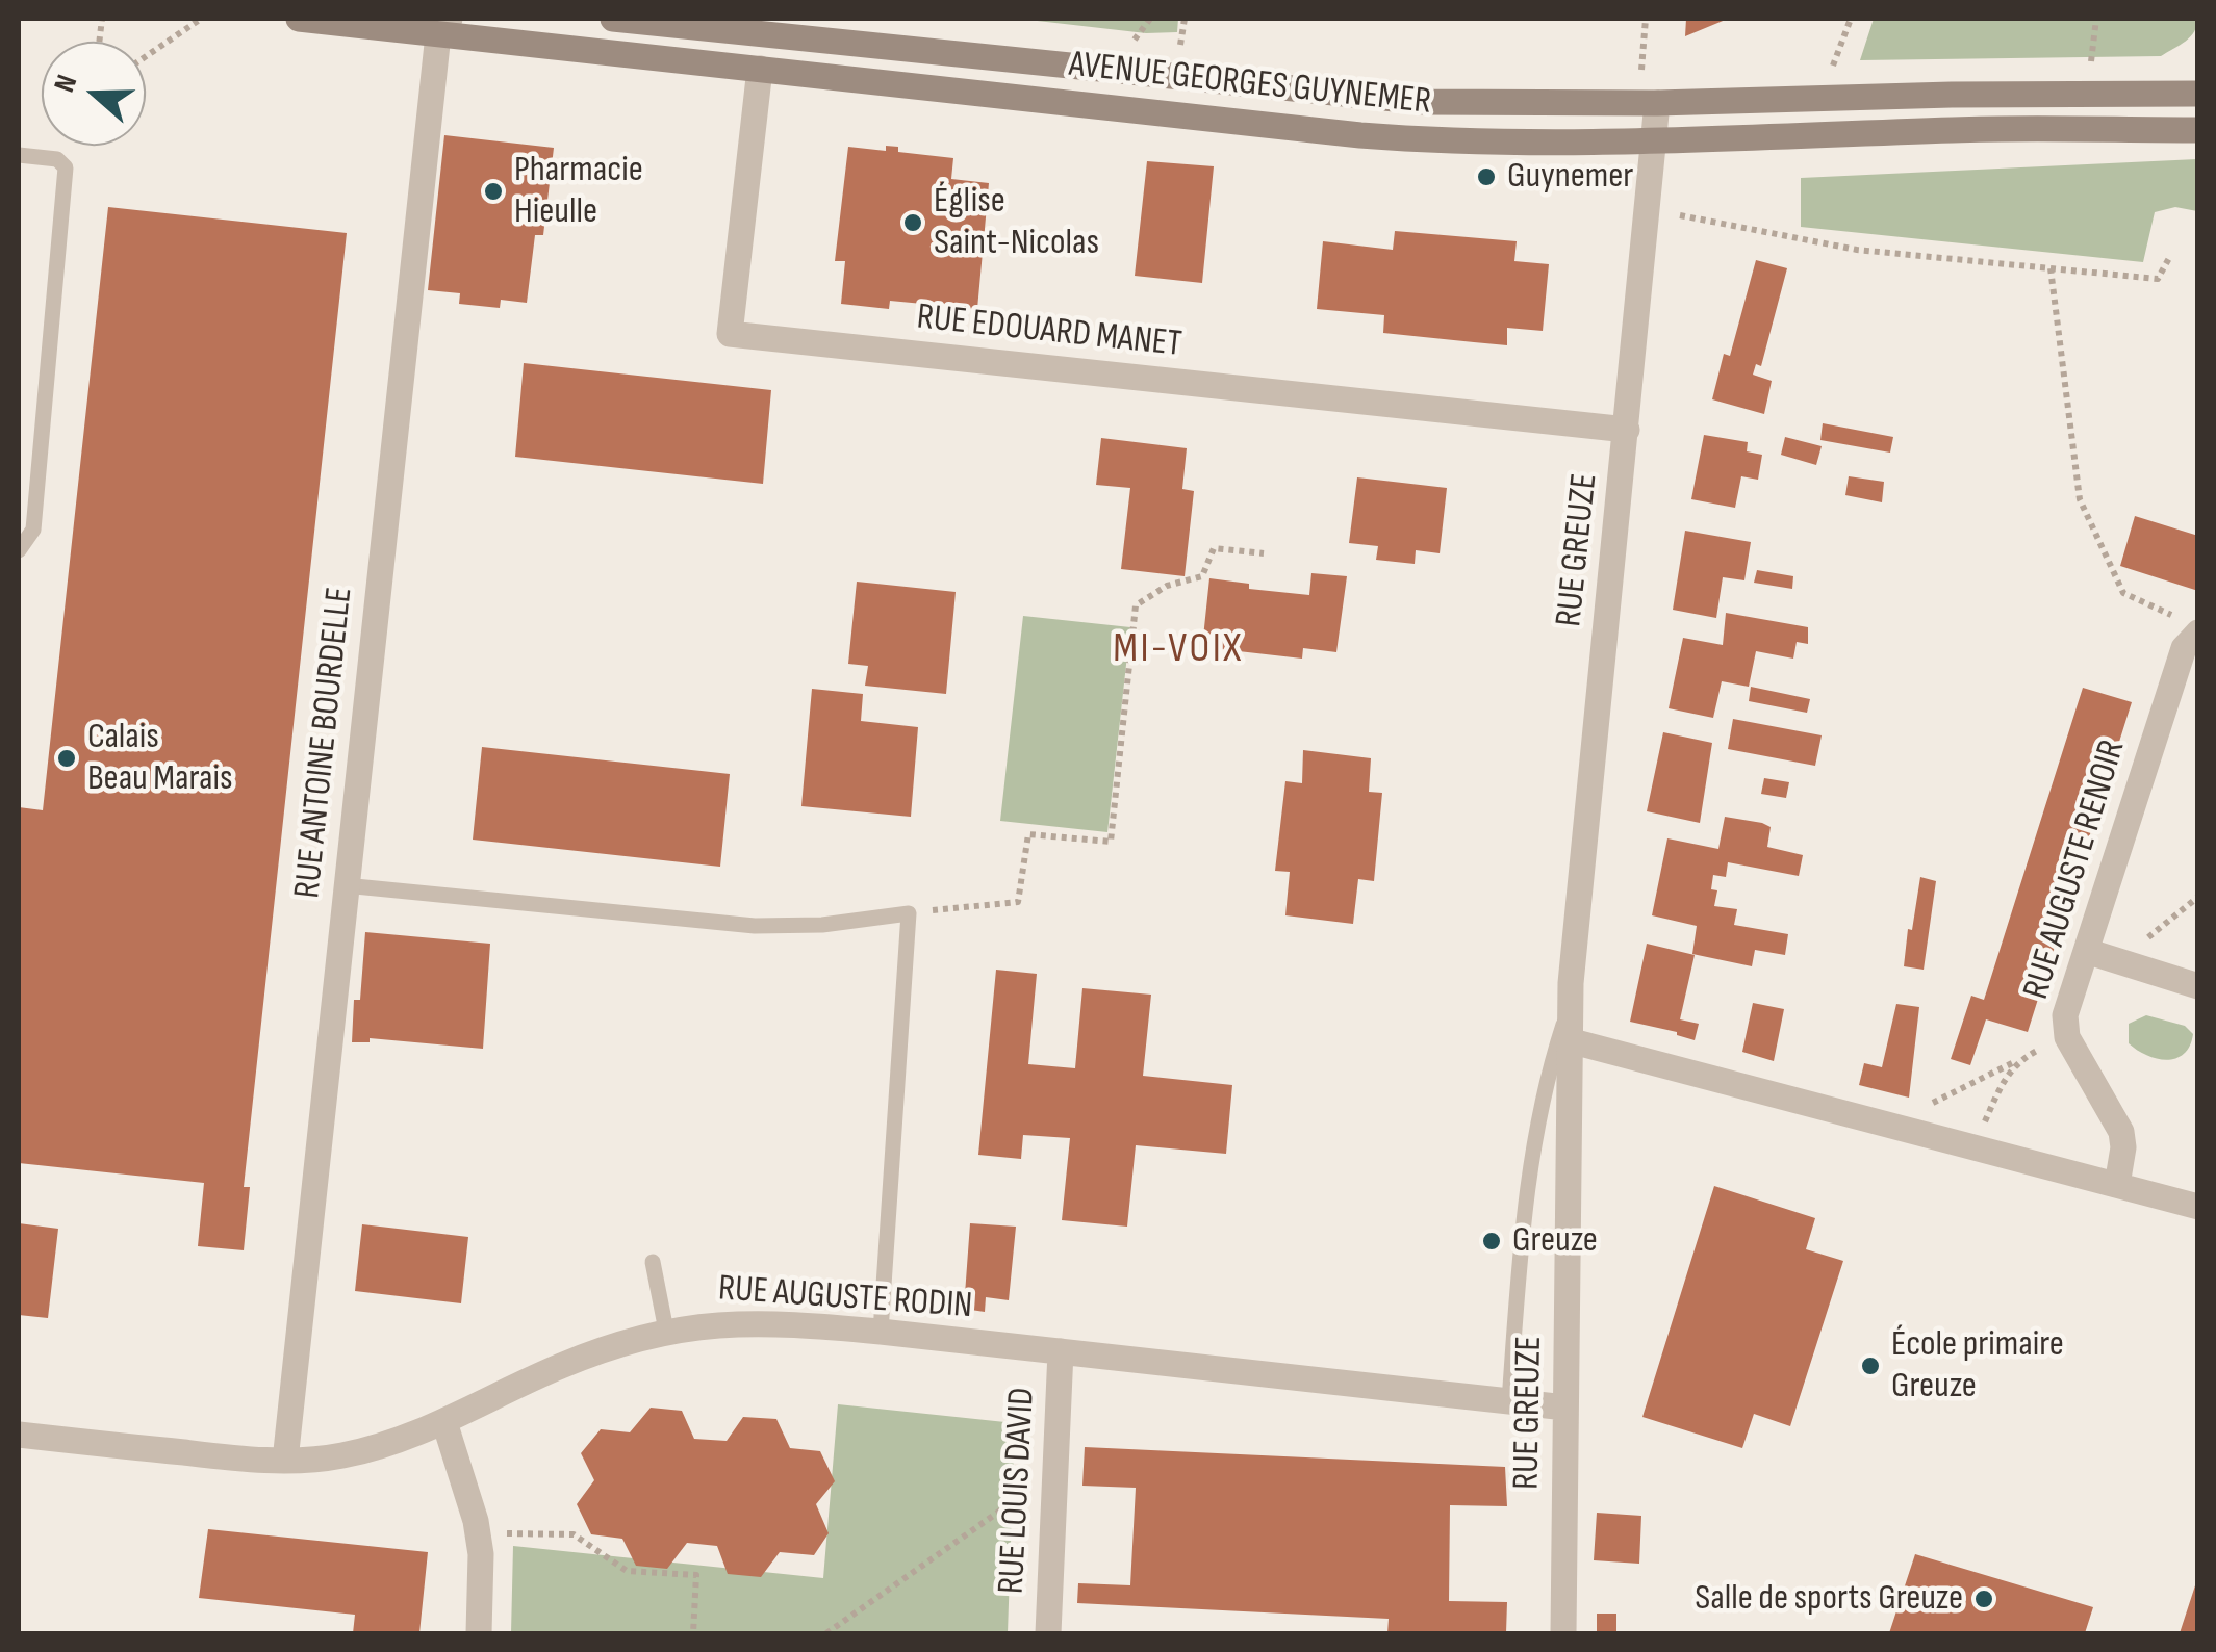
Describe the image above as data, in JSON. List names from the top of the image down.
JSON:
{
  "streets": {
    "street": [
      "AVENUE GEORGES GUYNEMER",
      "RUE EDOUARD MANET",
      "RUE GREUZE",
      "RUE ANTOINE BOURDELLE",
      "RUE AUGUSTE RENOIR",
      "RUE AUGUSTE RODIN",
      "RUE LOUIS DAVID"
    ]
  },
  "crossings": [
    ["AVENUE GEORGES GUYNEMER", "RUE EDOUARD MANET"],
    ["AVENUE GEORGES GUYNEMER", "RUE GREUZE"],
    ["AVENUE GEORGES GUYNEMER", "RUE ANTOINE BOURDELLE"],
    ["RUE EDOUARD MANET", "RUE GREUZE"],
    ["RUE GREUZE", "RUE AUGUSTE RODIN"],
    ["RUE ANTOINE BOURDELLE", "RUE AUGUSTE RODIN"],
    ["RUE AUGUSTE RODIN", "RUE LOUIS DAVID"]
  ],
  "districts": ["MI-VOIX"],
  "places": [
    "Guynemer",
    "Pharmacie Hieulle",
    "Église Saint-Nicolas",
    "Calais Beau Marais",
    "Greuze",
    "École primaire Greuze",
    "Salle de sports Greuze"
  ],
  "north": "left"
}
